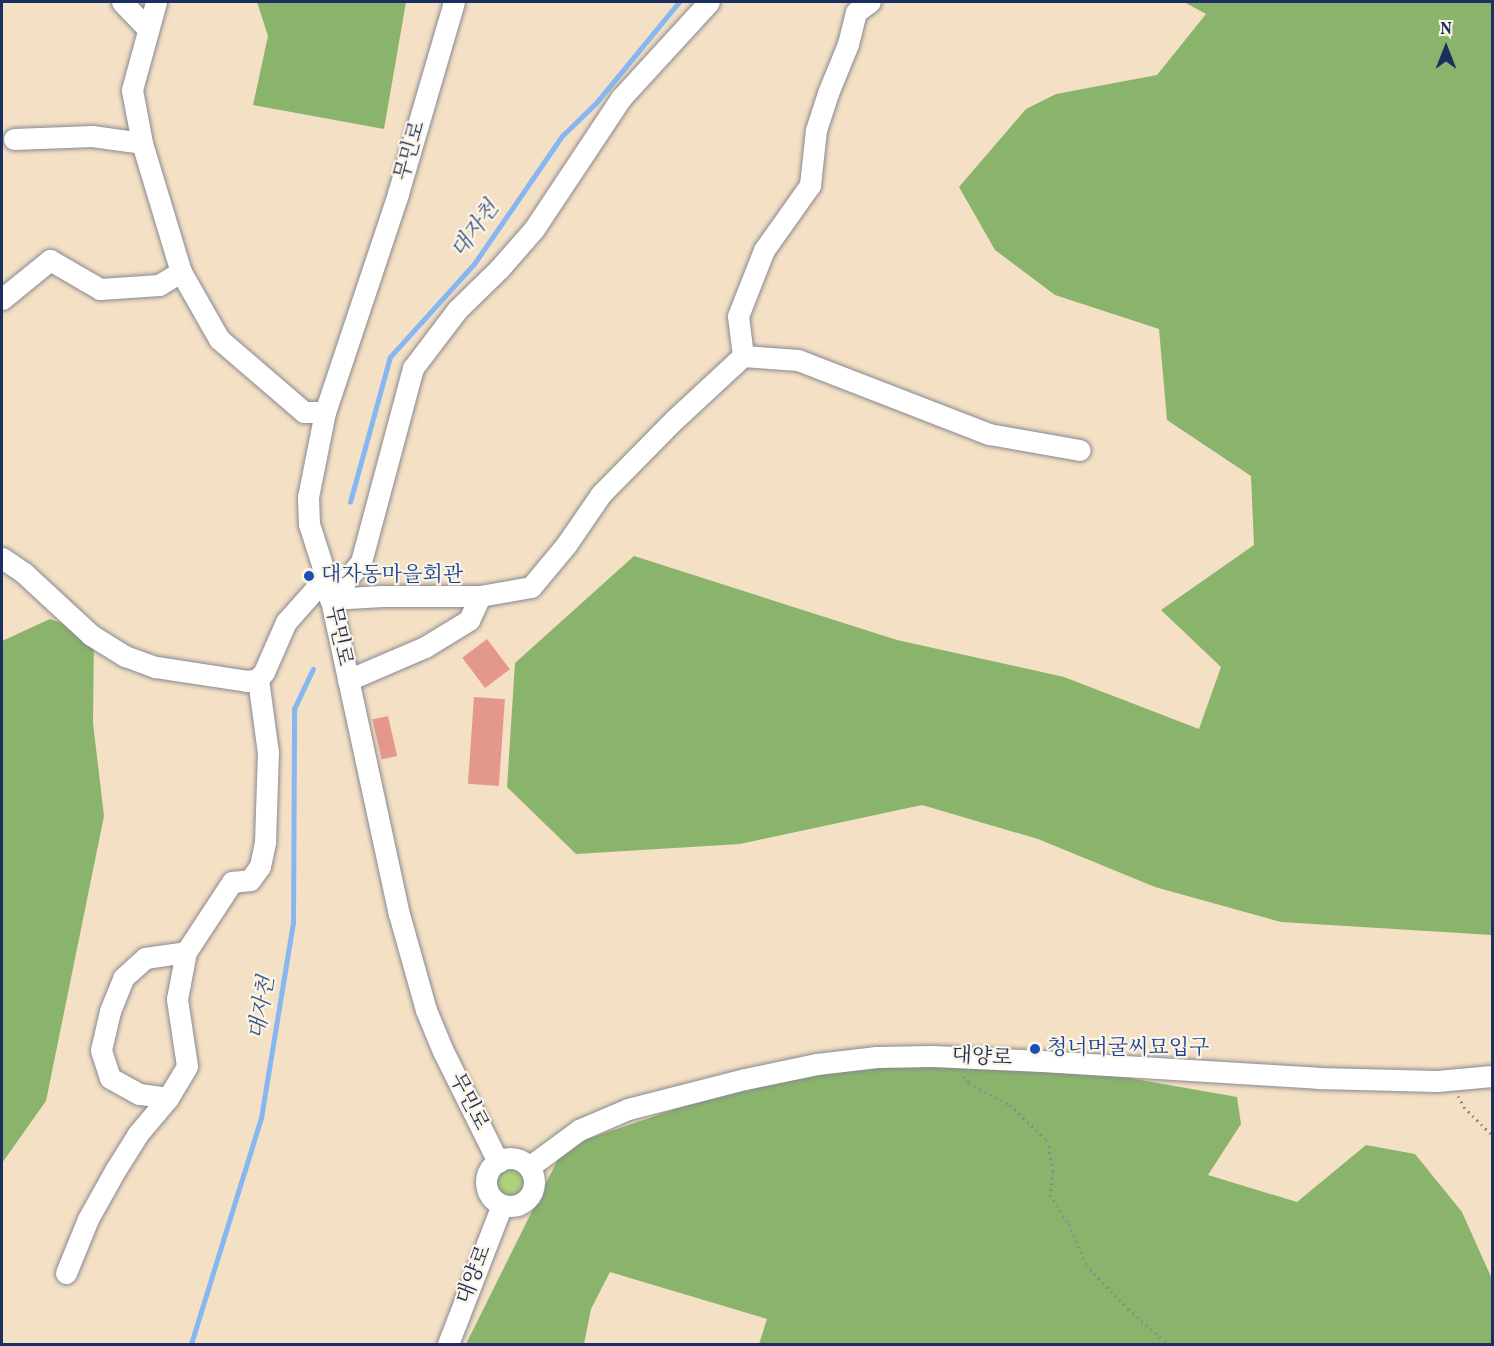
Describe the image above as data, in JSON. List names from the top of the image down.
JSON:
{
  "streets": {
    "street": ["무민로", "대양로"]
  },
  "crossings": [
    ["무민로", "대양로"]
  ],
  "water": ["대자천"],
  "places": ["대자동마을회관", "청너머굴씨묘입구"],
  "north": "top"
}
